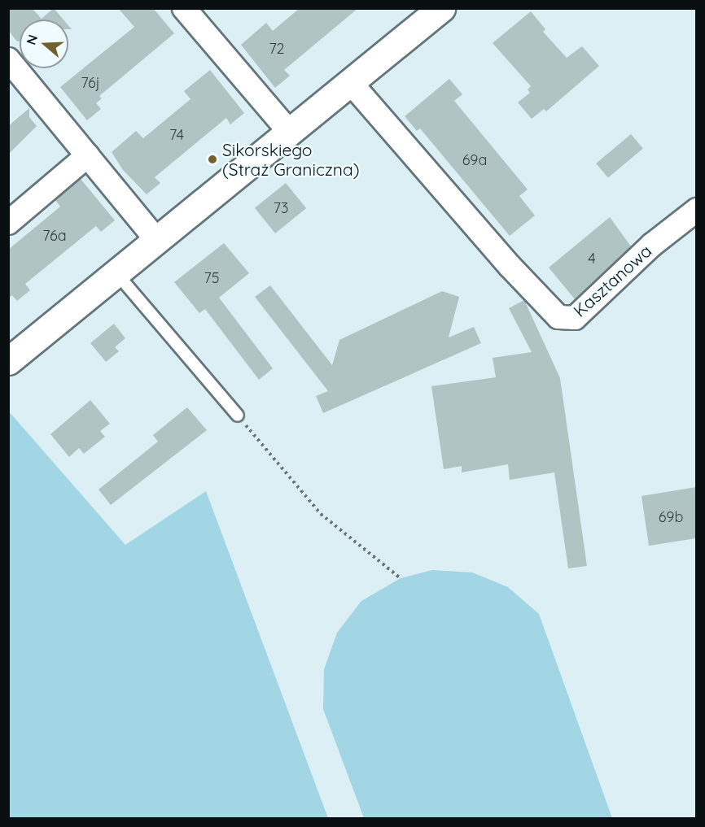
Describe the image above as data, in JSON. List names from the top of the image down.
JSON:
{
  "streets": {
    "street": ["Kasztanowa"]
  },
  "places": ["Sikorskiego (Straż Graniczna)"],
  "house_numbers": [
    "72",
    "76j",
    "74",
    "69a",
    "73",
    "76a",
    "4",
    "75",
    "69b"
  ],
  "north": "left"
}
